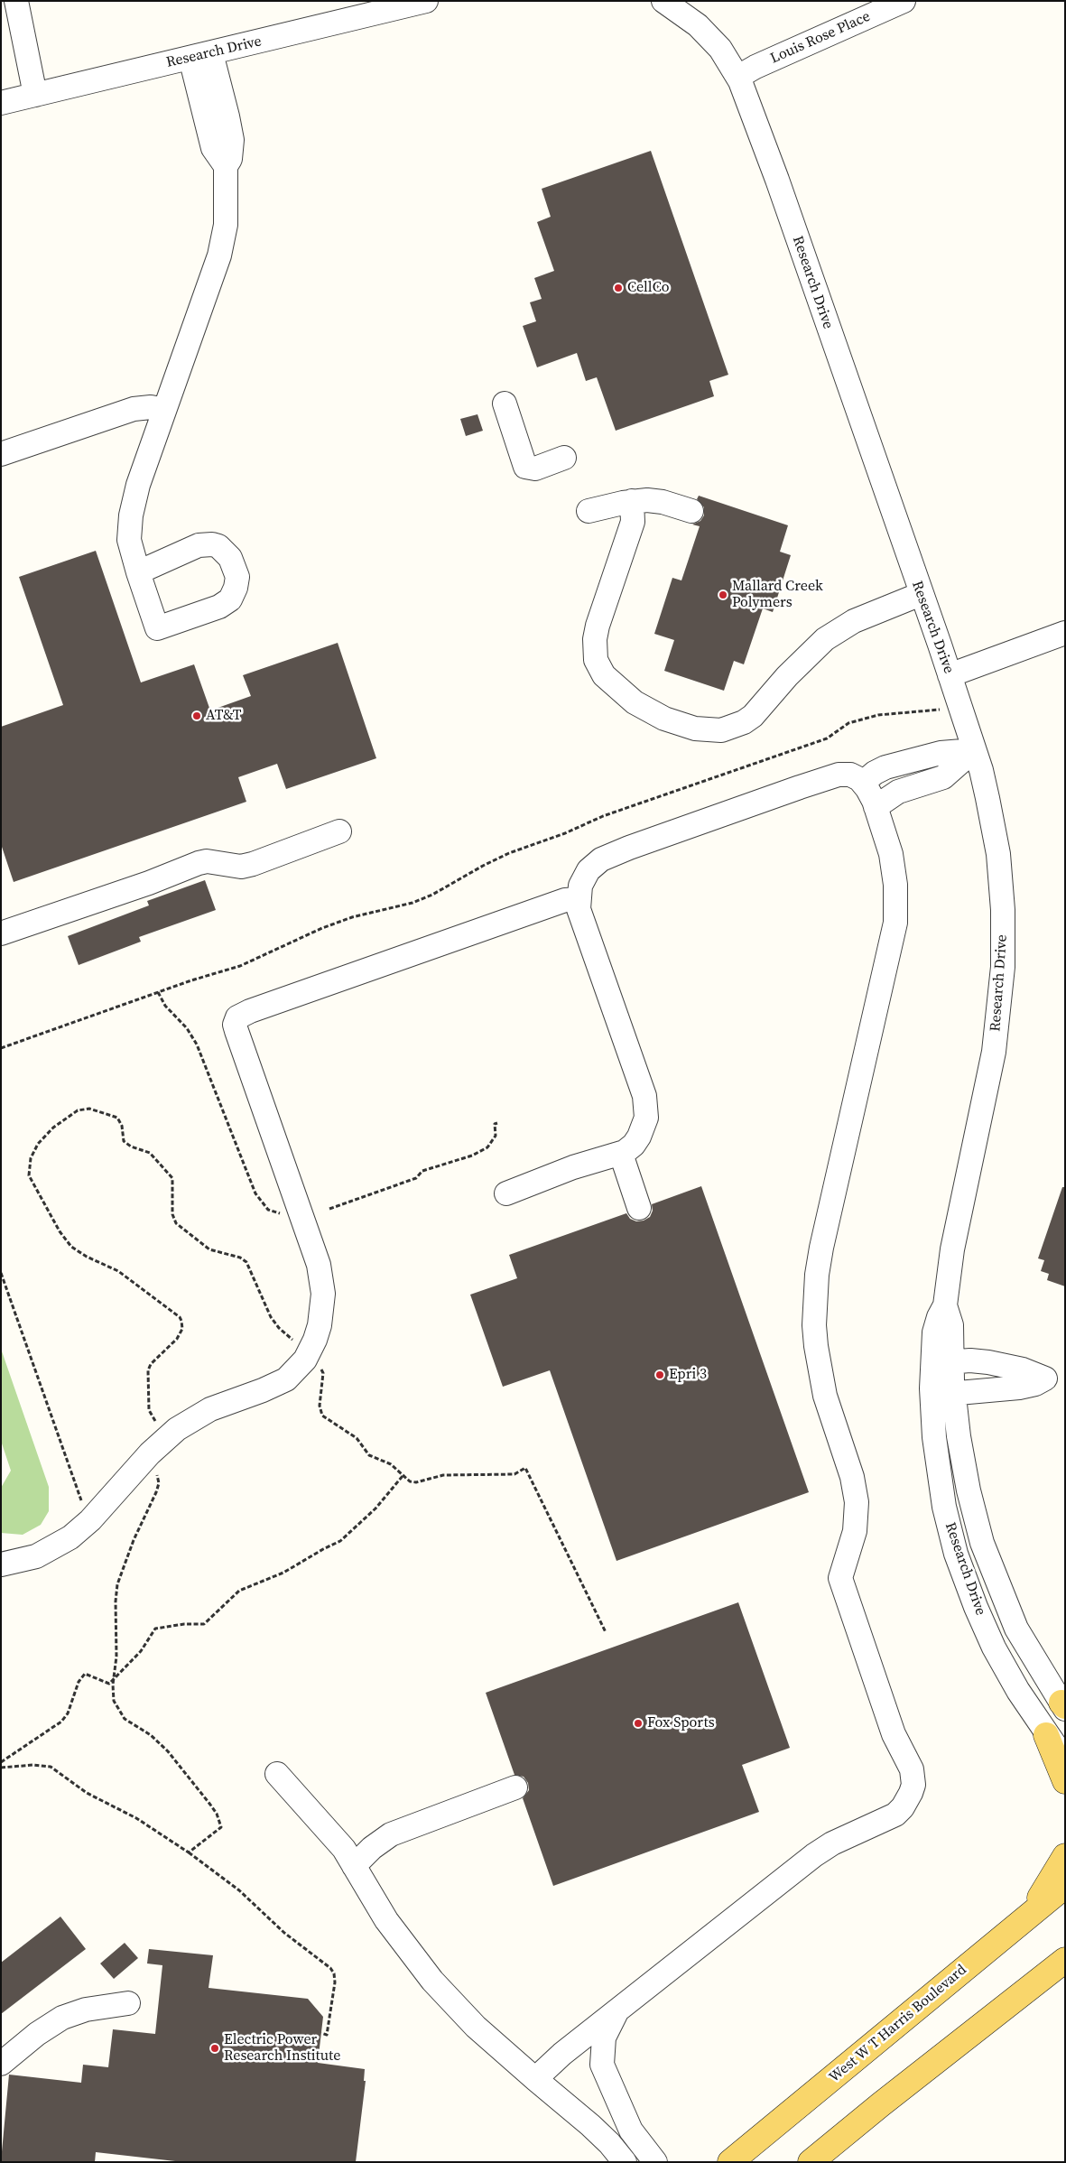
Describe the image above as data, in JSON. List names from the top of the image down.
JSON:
{
  "streets": {
    "main road": ["West W T Harris Boulevard"],
    "street": ["Louis Rose Place", "Research Drive"]
  },
  "crossings": [
    ["Louis Rose Place", "Research Drive"]
  ],
  "places": [
    "CellCo",
    "Mallard Creek Polymers",
    "AT&T",
    "Epri 3",
    "Fox Sports",
    "Electric Power Research Institute"
  ]
}
